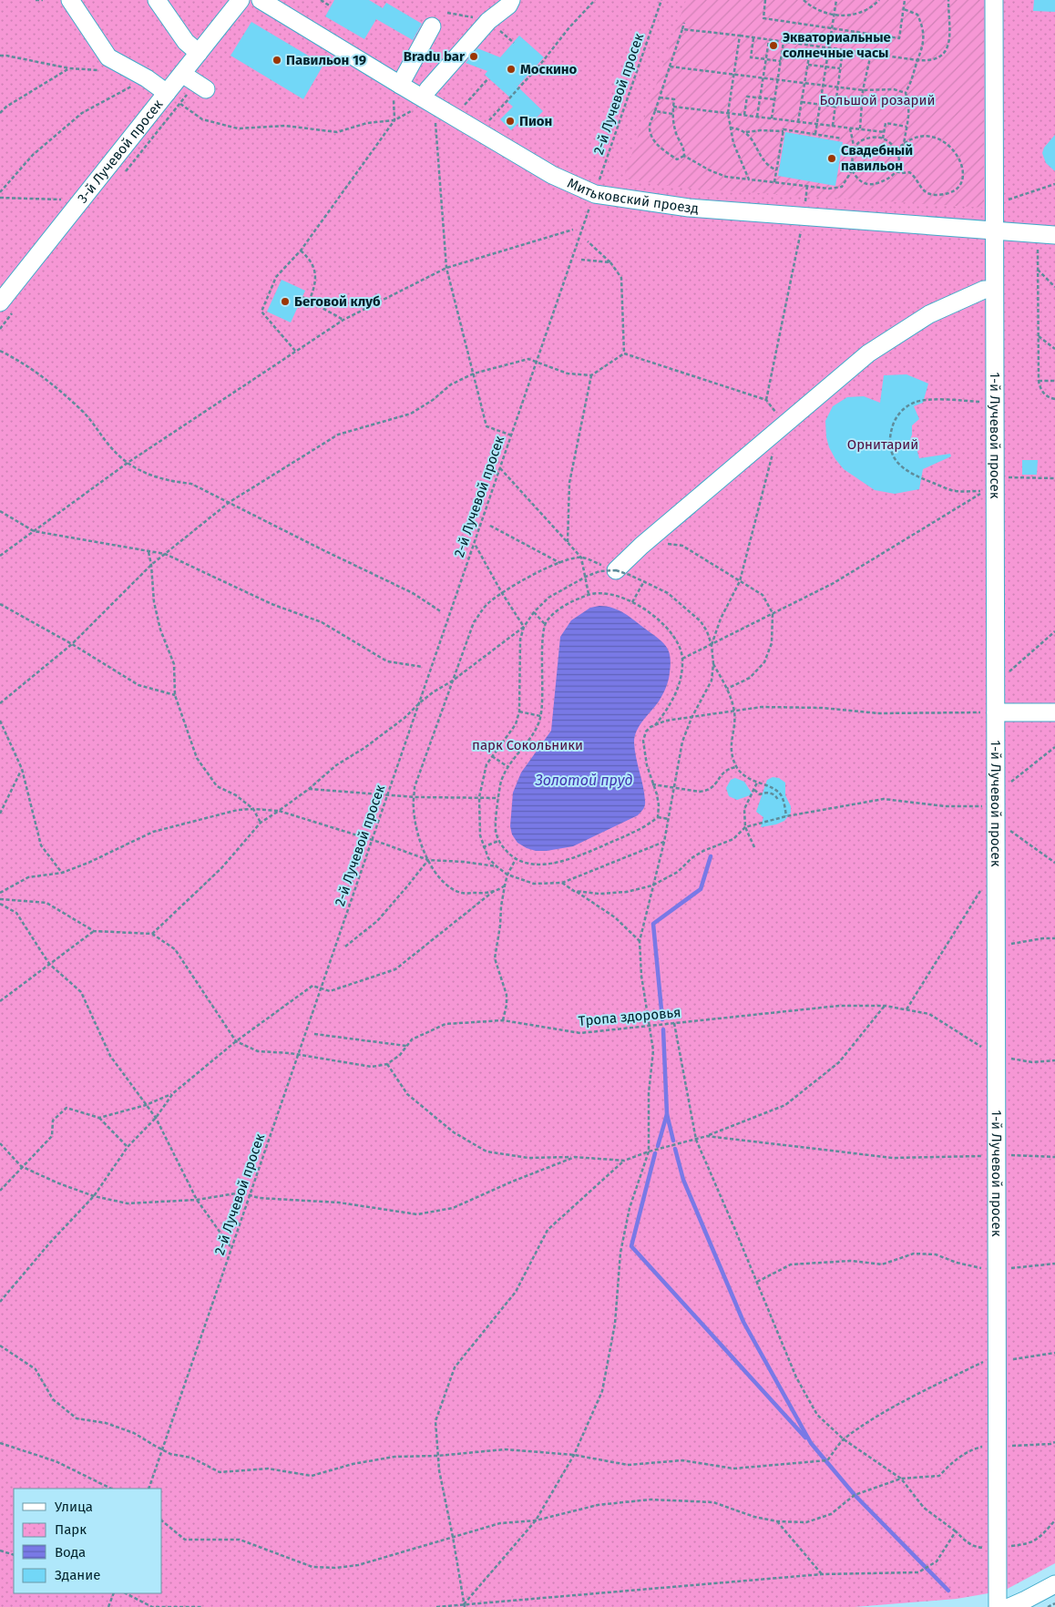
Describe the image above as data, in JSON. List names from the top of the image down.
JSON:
{
  "streets": {
    "street": ["3-й Лучевой просек", "Митьковский проезд", "1-й Лучевой просек"],
    "path": ["2-й Лучевой просек", "Тропа здоровья"]
  },
  "crossings": [
    ["2-й Лучевой просек", "Митьковский проезд"],
    ["Митьковский проезд", "1-й Лучевой просек"],
    ["1-й Лучевой просек", "Тропа здоровья"]
  ],
  "water": ["Золотой пруд"],
  "parks": ["Большой розарий", "Орнитарий", "парк Сокольники"],
  "places": [
    "Экваториальные солнечные часы",
    "Bradu bar",
    "Павильон 19",
    "Москино",
    "Пион",
    "Свадебный павильон",
    "Беговой клуб"
  ],
  "legend": [
    "Улица",
    "Парк",
    "Вода",
    "Здание"
  ]
}
